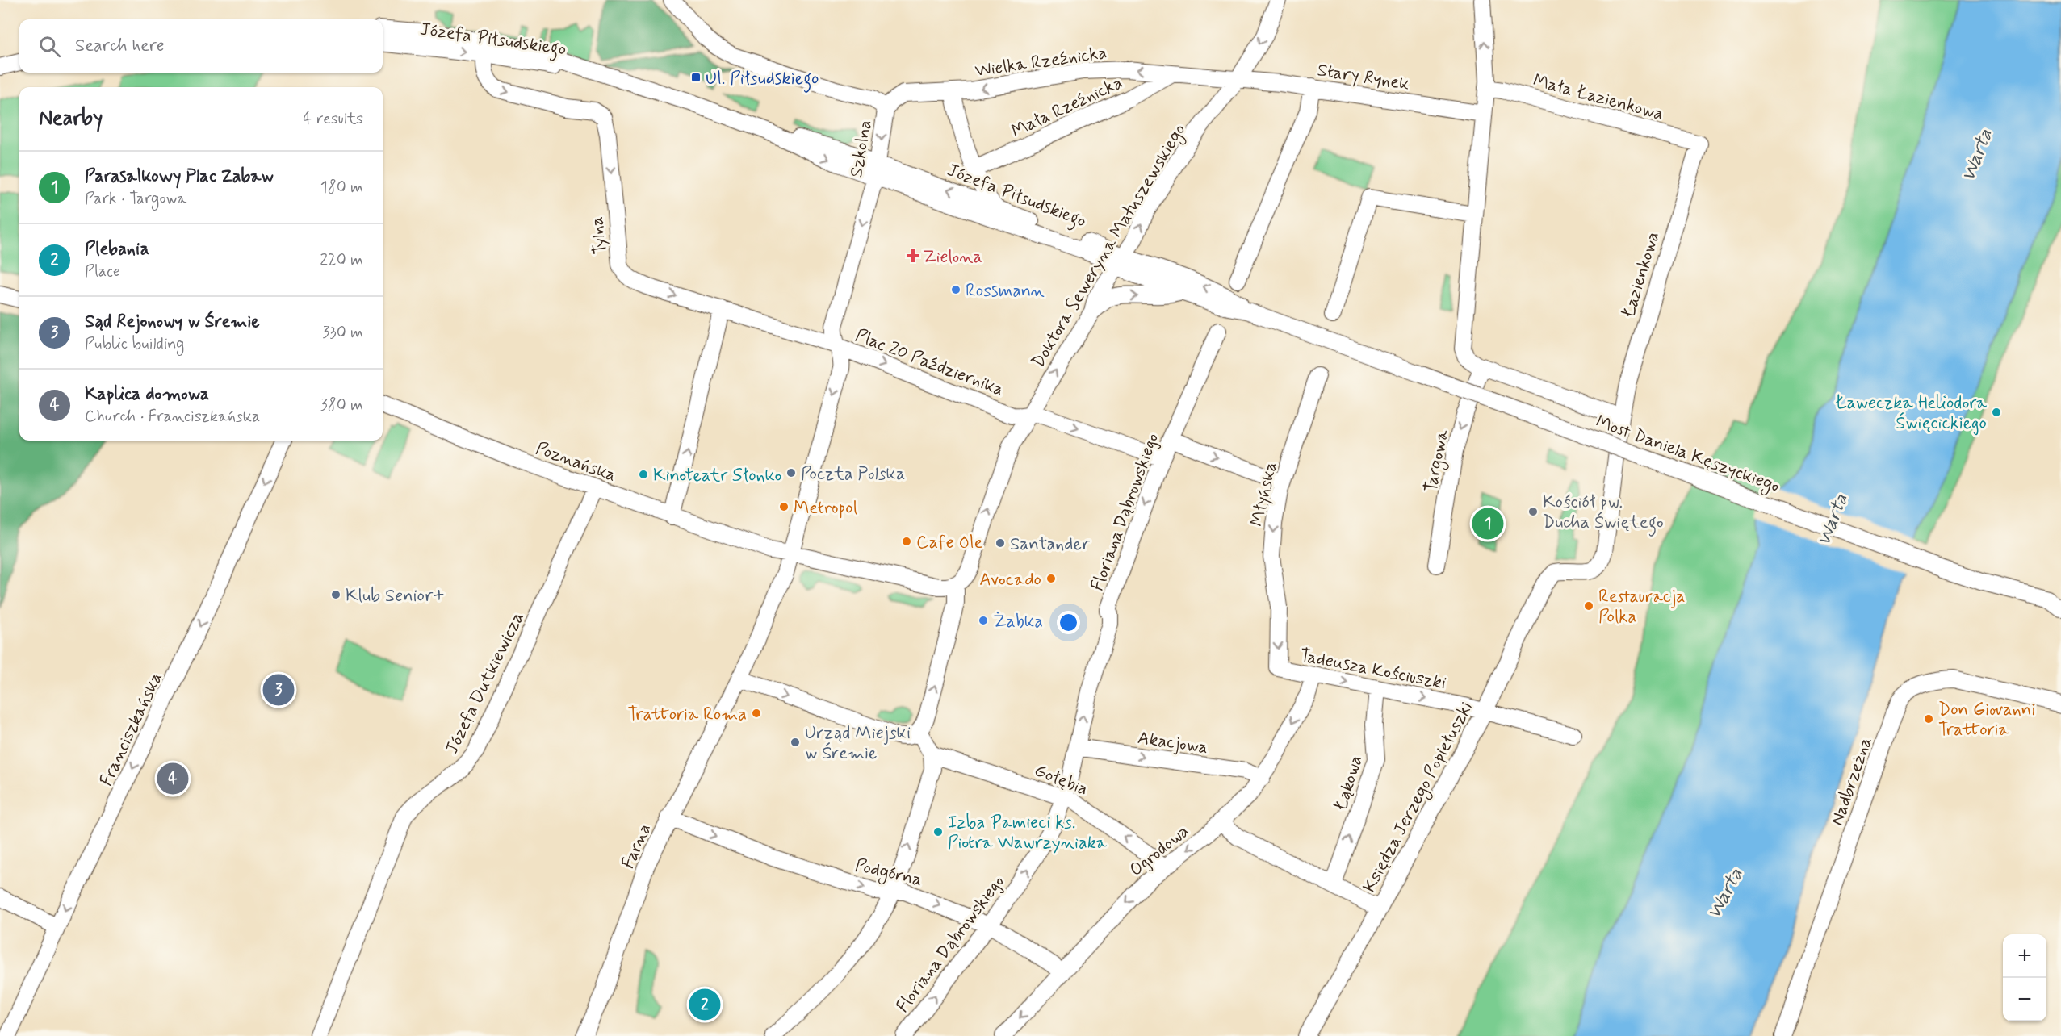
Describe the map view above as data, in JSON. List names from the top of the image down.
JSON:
{
  "streets": {
    "street": [
      "Józefa Piłsudskiego",
      "Wielka Rzeźnicka",
      "Stary Rynek",
      "Mała Łazienkowa",
      "Mała Rzeźnicka",
      "Szkolna",
      "Tylna",
      "Doktora Seweryna Matuszewskiego",
      "Łazienkowa",
      "Plac 20 Października",
      "Most Daniela Kęszyckiego",
      "Poznańska",
      "Targowa",
      "Młyńska",
      "Floriana Dąbrowskiego",
      "Tadeusza Kościuszki",
      "Józefa Dutkiewicza",
      "Franciszkańska",
      "Akacjowa",
      "Gołębia",
      "Nadbrzeżna",
      "Łąkowa",
      "Księdza Jerzego Popiełuszki",
      "Farna",
      "Ogrodowa",
      "Podgórna"
    ]
  },
  "crossings": [
    ["Józefa Piłsudskiego", "Szkolna"],
    ["Józefa Piłsudskiego", "Tylna"],
    ["Józefa Piłsudskiego", "Doktora Seweryna Matuszewskiego"],
    ["Józefa Piłsudskiego", "Most Daniela Kęszyckiego"],
    ["Wielka Rzeźnicka", "Stary Rynek"],
    ["Wielka Rzeźnicka", "Mała Rzeźnicka"],
    ["Wielka Rzeźnicka", "Szkolna"],
    ["Wielka Rzeźnicka", "Doktora Seweryna Matuszewskiego"],
    ["Stary Rynek", "Doktora Seweryna Matuszewskiego"],
    ["Mała Łazienkowa", "Łazienkowa"],
    ["Szkolna", "Tylna"],
    ["Szkolna", "Plac 20 Października"],
    ["Tylna", "Plac 20 Października"],
    ["Doktora Seweryna Matuszewskiego", "Plac 20 Października"],
    ["Łazienkowa", "Księdza Jerzego Popiełuszki"],
    ["Plac 20 Października", "Poznańska"],
    ["Plac 20 Października", "Floriana Dąbrowskiego"],
    ["Plac 20 Października", "Farna"],
    ["Poznańska", "Józefa Dutkiewicza"],
    ["Młyńska", "Tadeusza Kościuszki"],
    ["Floriana Dąbrowskiego", "Akacjowa"],
    ["Floriana Dąbrowskiego", "Gołębia"],
    ["Floriana Dąbrowskiego", "Podgórna"],
    ["Tadeusza Kościuszki", "Łąkowa"],
    ["Tadeusza Kościuszki", "Księdza Jerzego Popiełuszki"],
    ["Tadeusza Kościuszki", "Ogrodowa"],
    ["Akacjowa", "Ogrodowa"],
    ["Gołębia", "Ogrodowa"],
    ["Farna", "Podgórna"],
    ["Ogrodowa", "Podgórna"]
  ],
  "one_way": [
    "Wielka Rzeźnicka",
    "Tylna",
    "Targowa",
    "Młyńska",
    "Tadeusza Kościuszki",
    "Franciszkańska",
    "Akacjowa",
    "Gołębia",
    "Łąkowa",
    "Ogrodowa",
    "Podgórna"
  ],
  "water": ["Warta"],
  "places": {
    "transit": ["Ul. Piłsudskiego"],
    "health": ["Zielona"],
    "other": [
      "Rossmann",
      "Ławeczka Heliodora Święcickiego",
      "Poczta Polska",
      "Kinoteatr Słonko",
      "Metropol",
      "Kościół pw. Ducha Świętego",
      "Cafe Ole",
      "Santander",
      "Avocado",
      "Klub Senior+",
      "Restauracja Polka",
      "Żabka",
      "Trattoria Roma",
      "Don Giovanni Trattoria",
      "Urząd Miejski w Śremie",
      "Izba Pamieci ks. Piotra Wawrzyniaka"
    ]
  },
  "page": {
    "search": "Search here",
    "heading": ["Nearby", "4 results"],
    "list": [
      {
        "mark": "1",
        "name": "Parasalkowy Plac Zabaw",
        "note": "Park · Targowa",
        "value": "180 m"
      },
      {
        "mark": "2",
        "name": "Plebania",
        "note": "Place",
        "value": "220 m"
      },
      {
        "mark": "3",
        "name": "Sąd Rejonowy w Śremie",
        "note": "Public building",
        "value": "330 m"
      },
      {
        "mark": "4",
        "name": "Kaplica domowa",
        "note": "Church · Franciszkańska",
        "value": "380 m"
      }
    ],
    "pins": [
      "1",
      "3",
      "4",
      "2"
    ],
    "map_buttons": ["+", "−"]
  }
}
